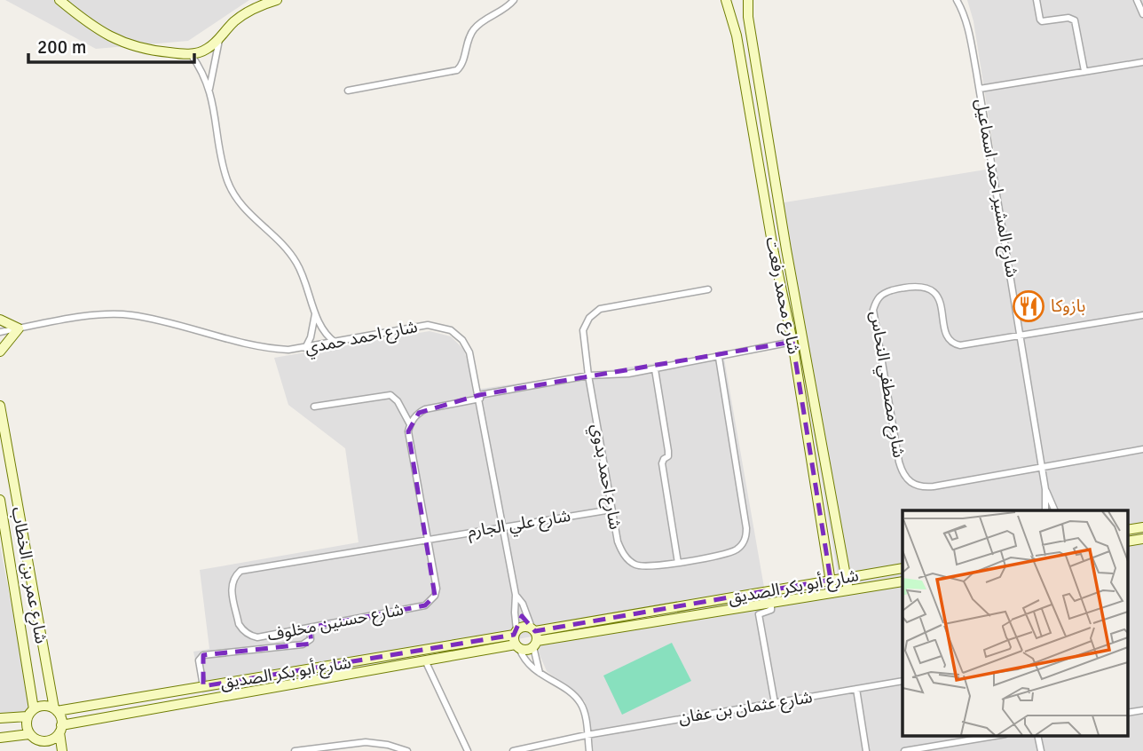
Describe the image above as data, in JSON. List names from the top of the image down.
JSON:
{
  "streets": {
    "street": [
      "شارع المشير احمد اسماعيل",
      "شارع محمد رفعت",
      "شارع احمد حمدي",
      "شارع مصطفي النحاس",
      "شارع احمد بدوي",
      "شارع علي الجارم",
      "شارع عمر بن الخطاب",
      "شارع أبو بكر الصديق",
      "شارع حسنين مخلوف",
      "شارع عثمان بن عفان"
    ]
  },
  "crossings": [
    ["شارع المشير احمد اسماعيل", "شارع مصطفي النحاس"],
    ["شارع محمد رفعت", "شارع أبو بكر الصديق"],
    ["شارع احمد حمدي", "شارع علي الجارم"],
    ["شارع احمد حمدي", "شارع أبو بكر الصديق"],
    ["شارع احمد بدوي", "شارع علي الجارم"],
    ["شارع علي الجارم", "شارع حسنين مخلوف"],
    ["شارع عمر بن الخطاب", "شارع أبو بكر الصديق"]
  ],
  "places": {
    "restaurant": ["بازوكا"]
  },
  "scale_bar": "200 m"
}
